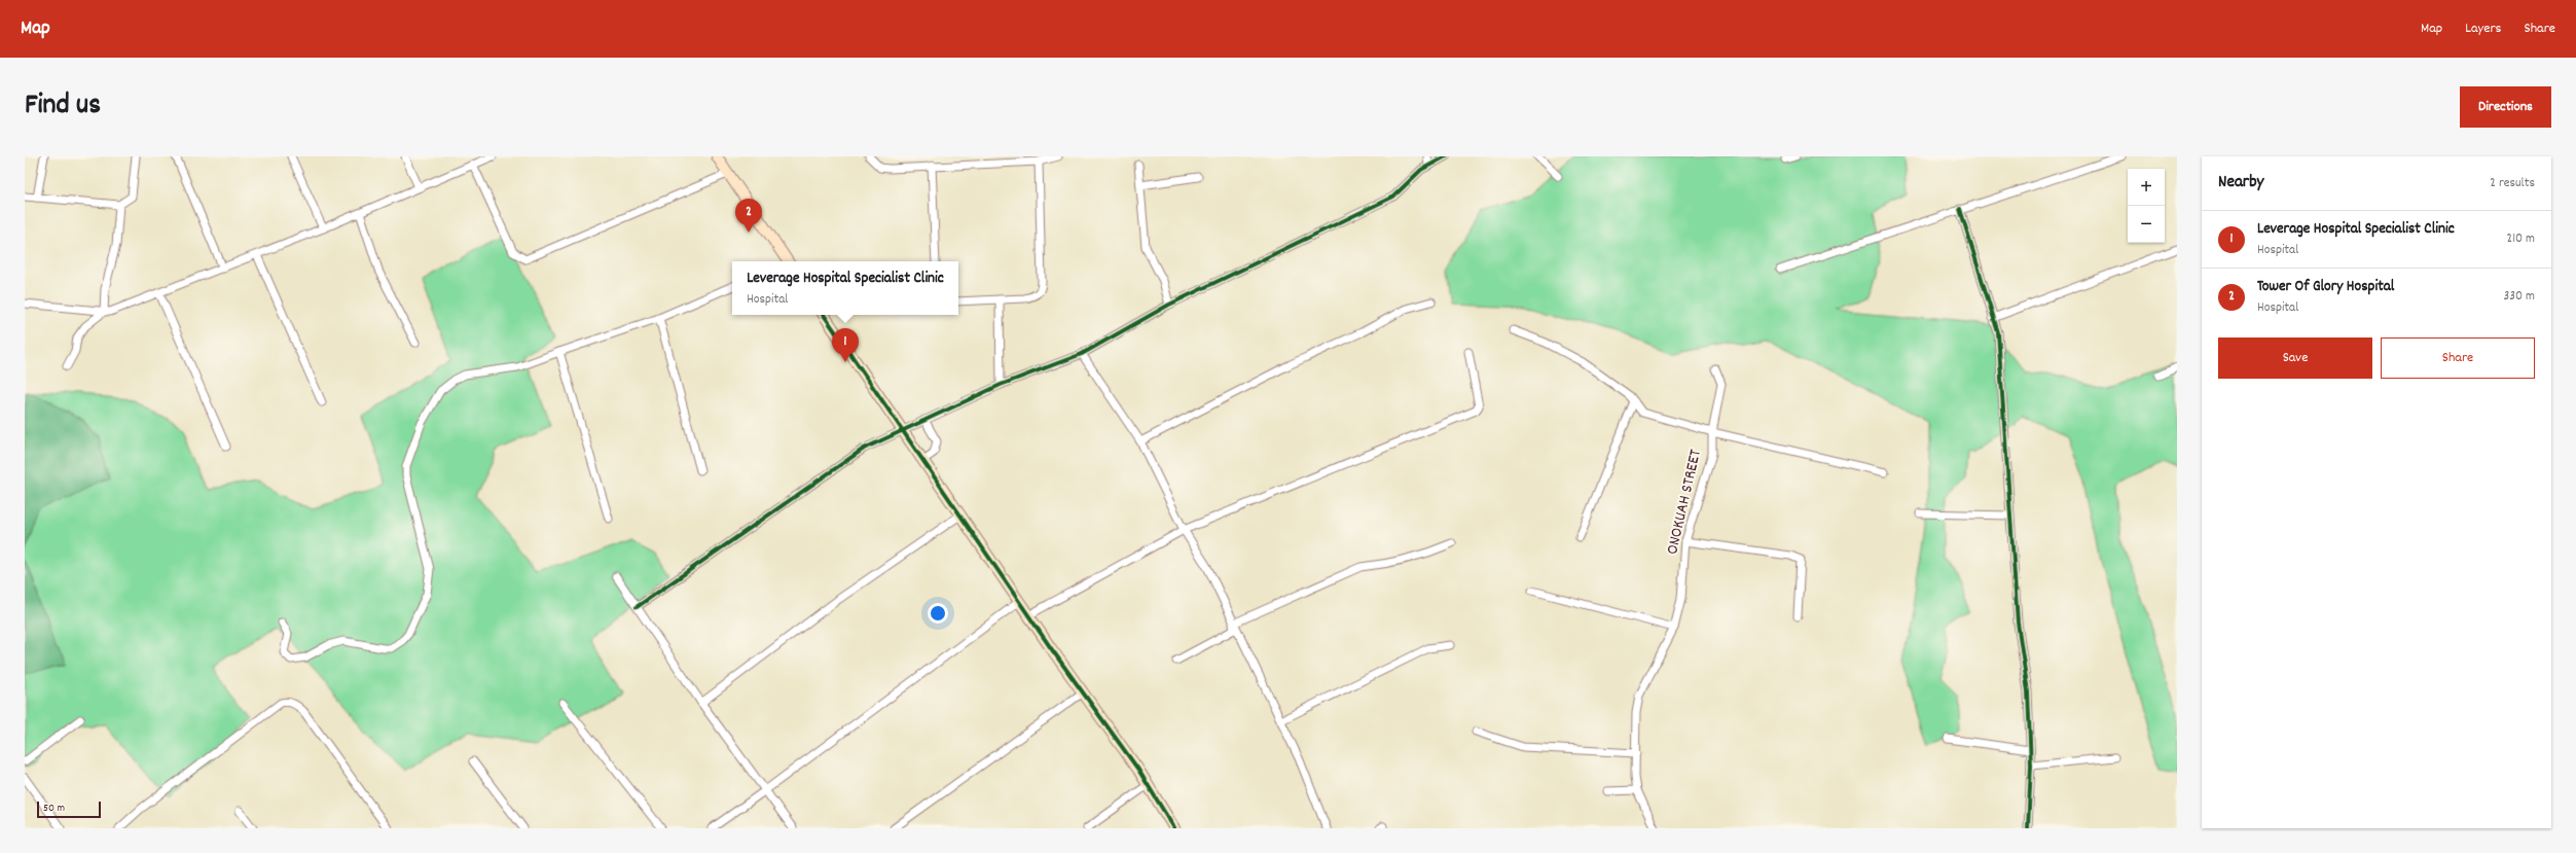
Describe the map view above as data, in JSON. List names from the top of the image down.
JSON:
{
  "streets": {
    "street": ["ONOKUAH STREET"]
  },
  "scale_bar": "50 m",
  "page": {
    "header": "Map",
    "nav": ["Map", "Layers", "Share"],
    "title": "Find us",
    "buttons": [
      "Directions",
      ["Save", "Share"]
    ],
    "heading": ["Nearby", "2 results"],
    "map_buttons": ["+", "−"],
    "pins": ["2", "1"],
    "list": [
      {
        "mark": "1",
        "name": "Leverage Hospital Specialist Clinic",
        "note": "Hospital",
        "value": "210 m"
      },
      {
        "mark": "2",
        "name": "Tower Of Glory Hospital",
        "note": "Hospital",
        "value": "330 m"
      }
    ],
    "popup": ["Leverage Hospital Specialist Clinic", "Hospital"],
    "scale": "50 m"
  }
}
